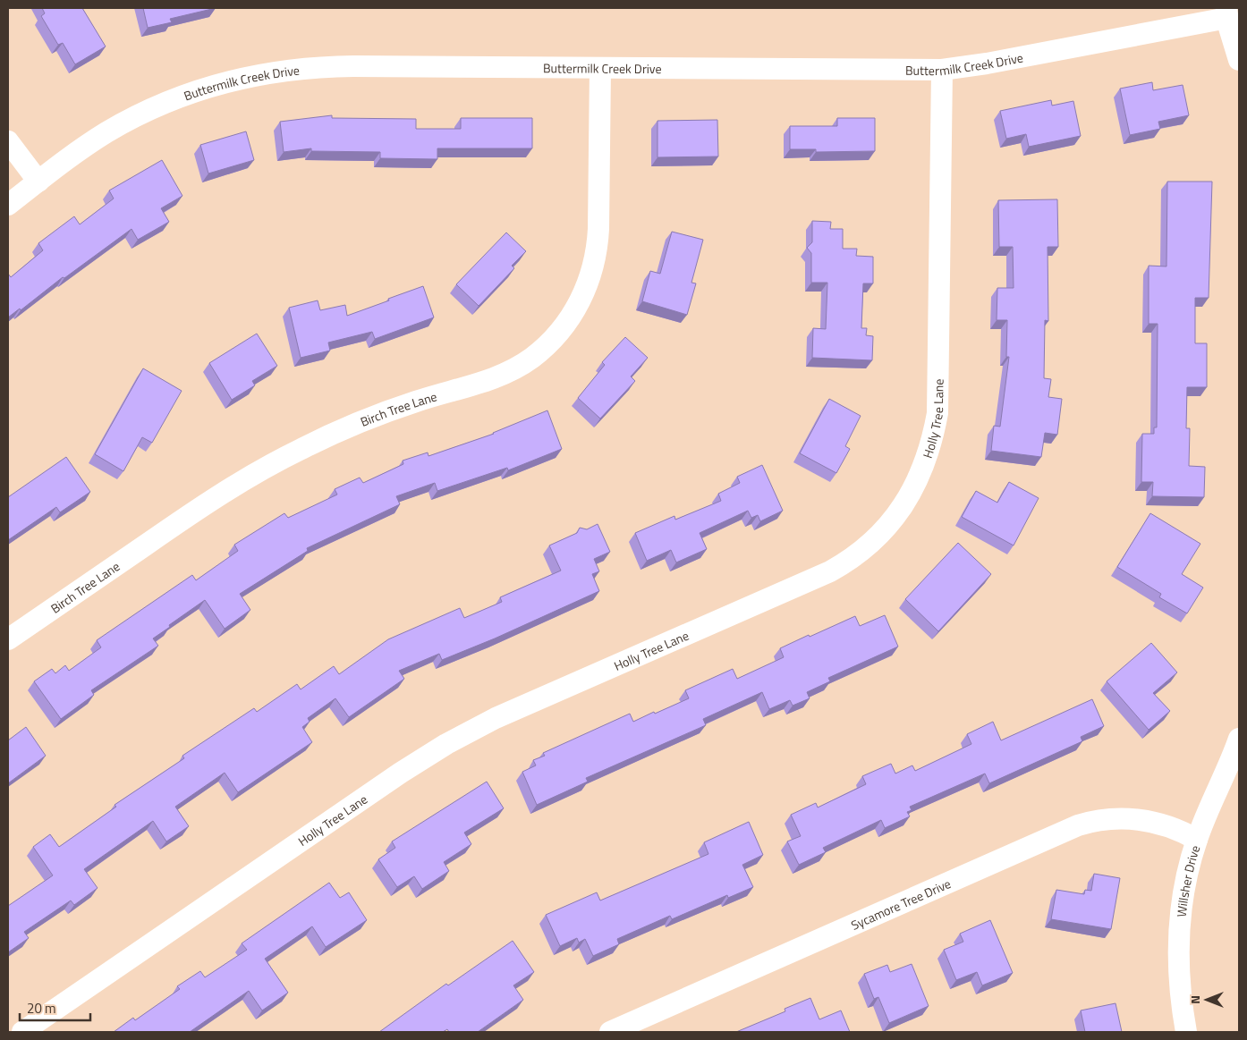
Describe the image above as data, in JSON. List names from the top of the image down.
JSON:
{
  "streets": {
    "street": [
      "Buttermilk Creek Drive",
      "Birch Tree Lane",
      "Holly Tree Lane",
      "Willsher Drive",
      "Sycamore Tree Drive"
    ]
  },
  "crossings": [
    ["Buttermilk Creek Drive", "Birch Tree Lane"],
    ["Buttermilk Creek Drive", "Holly Tree Lane"],
    ["Willsher Drive", "Sycamore Tree Drive"]
  ],
  "scale_bar": "20 m",
  "north": "left"
}
